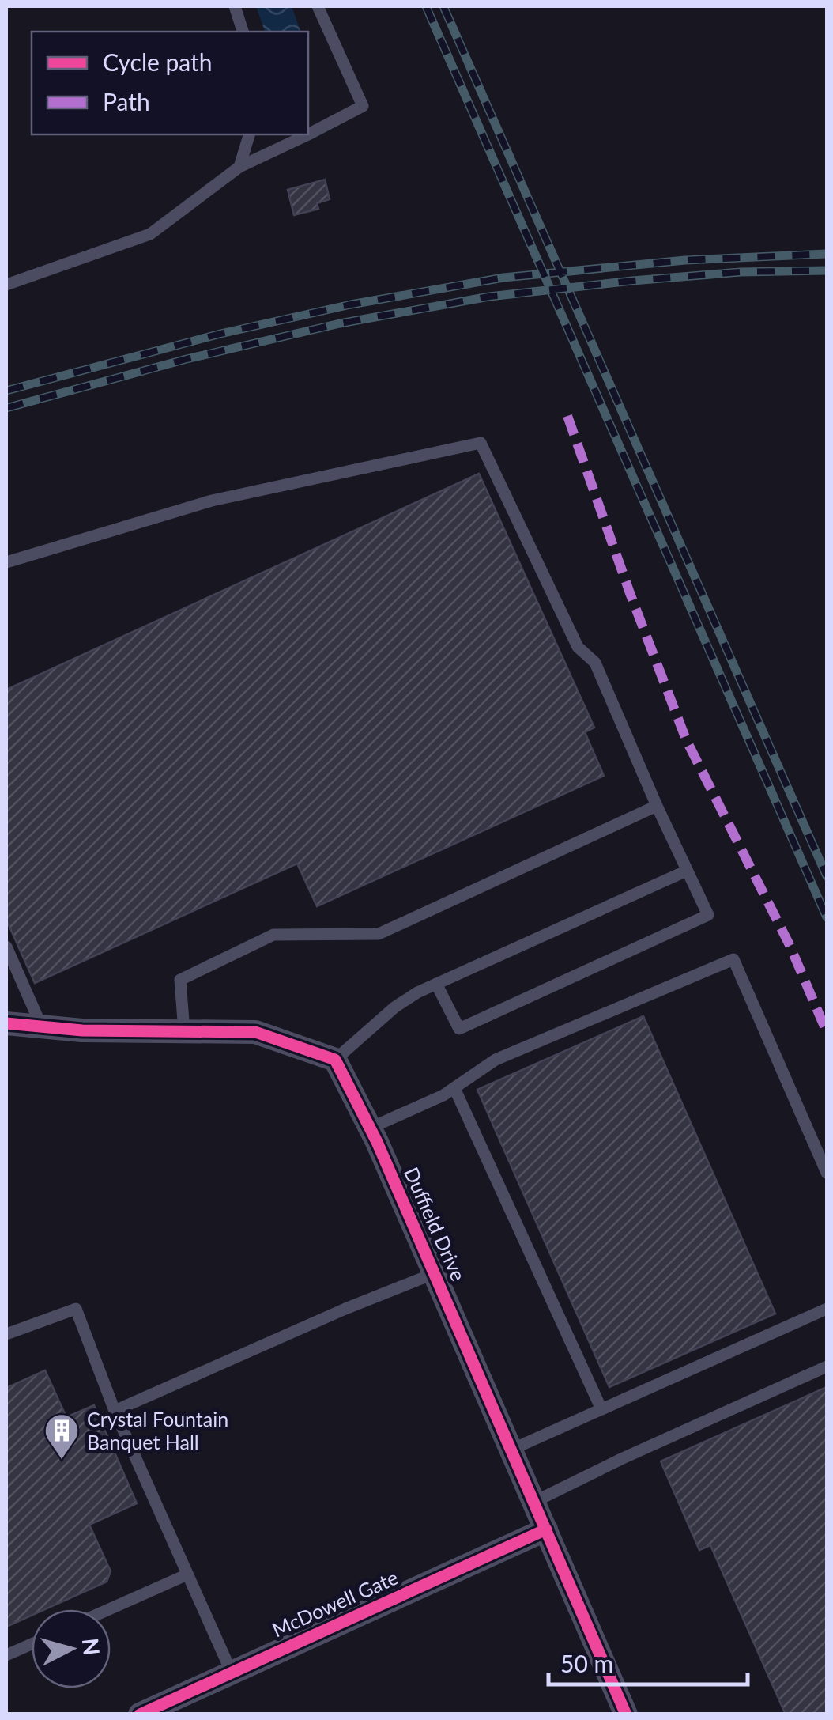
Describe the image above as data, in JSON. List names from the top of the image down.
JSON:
{
  "streets": {
    "street": ["Duffield Drive", "McDowell Gate"]
  },
  "crossings": [
    ["Duffield Drive", "McDowell Gate"]
  ],
  "places": {
    "building": ["Crystal Fountain Banquet Hall"]
  },
  "legend": ["Cycle path", "Path"],
  "scale_bar": "50 m",
  "north": "right"
}
